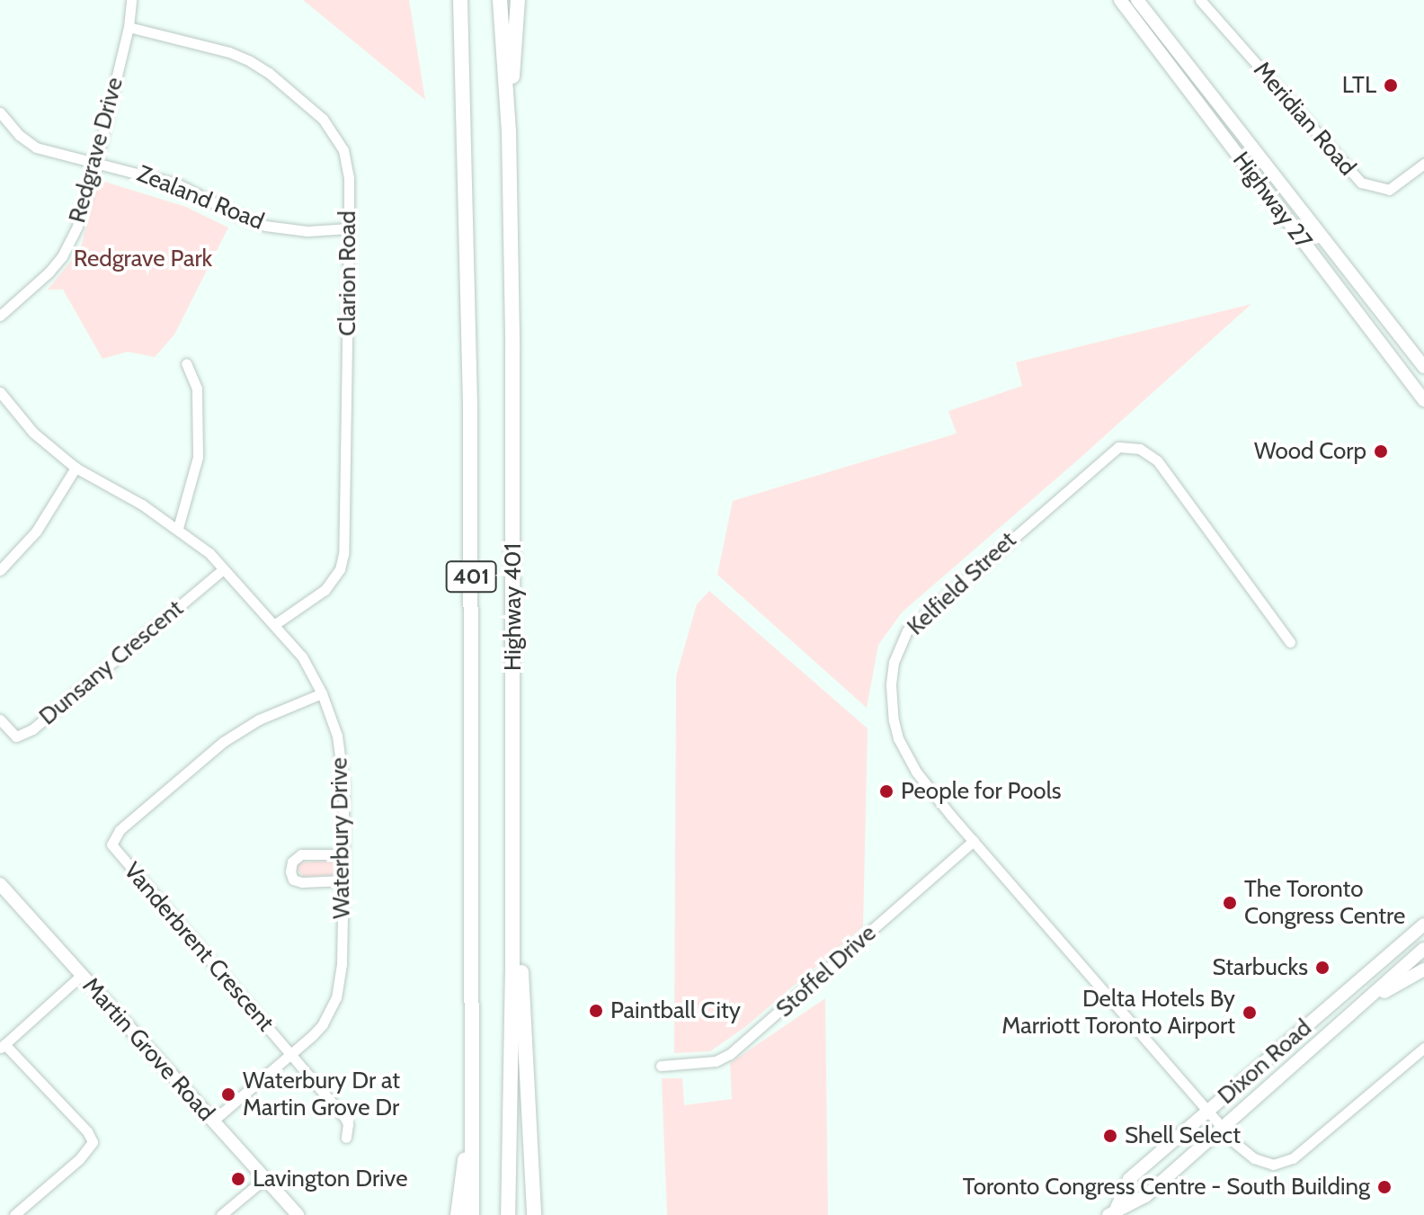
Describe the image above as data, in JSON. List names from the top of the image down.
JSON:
{
  "streets": {
    "highway": ["401", "Highway 401"],
    "main road": ["Highway 27", "Martin Grove Road", "Dixon Road"],
    "street": [
      "Meridian Road",
      "Redgrave Drive",
      "Zealand Road",
      "Clarion Road",
      "Kelfield Street",
      "Dunsany Crescent",
      "Waterbury Drive",
      "Vanderbrent Crescent",
      "Stoffel Drive"
    ]
  },
  "crossings": [
    ["Redgrave Drive", "Zealand Road"],
    ["Redgrave Drive", "Clarion Road"],
    ["Zealand Road", "Clarion Road"],
    ["Clarion Road", "Waterbury Drive"],
    ["Kelfield Street", "Stoffel Drive"],
    ["Kelfield Street", "Dixon Road"],
    ["Dunsany Crescent", "Waterbury Drive"],
    ["Waterbury Drive", "Vanderbrent Crescent"],
    ["Waterbury Drive", "Martin Grove Road"]
  ],
  "parks": ["Redgrave Park"],
  "places": [
    "LTL",
    "Wood Corp",
    "People for Pools",
    "The Toronto Congress Centre",
    "Starbucks",
    "Paintball City",
    "Delta Hotels By Marriott Toronto Airport",
    "Waterbury Dr at Martin Grove Dr",
    "Shell Select",
    "Lavington Drive",
    "Toronto Congress Centre - South Building"
  ]
}
